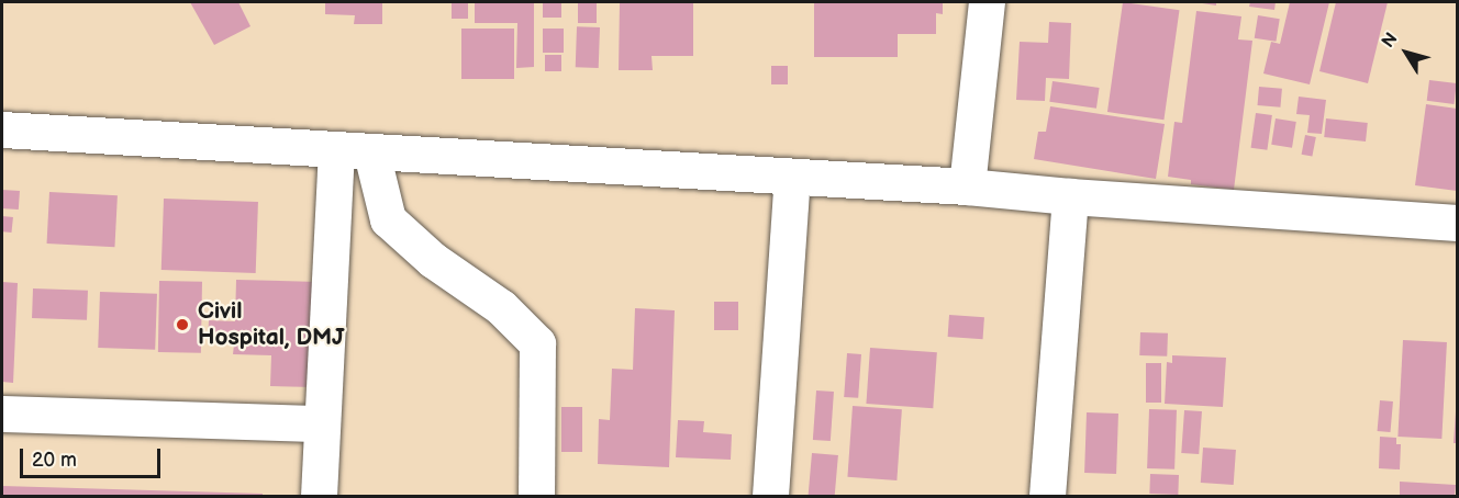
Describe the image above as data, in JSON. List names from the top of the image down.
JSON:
{
  "places": ["Civil Hospital, DMJ"],
  "scale_bar": "20 m",
  "north": "top left"
}
